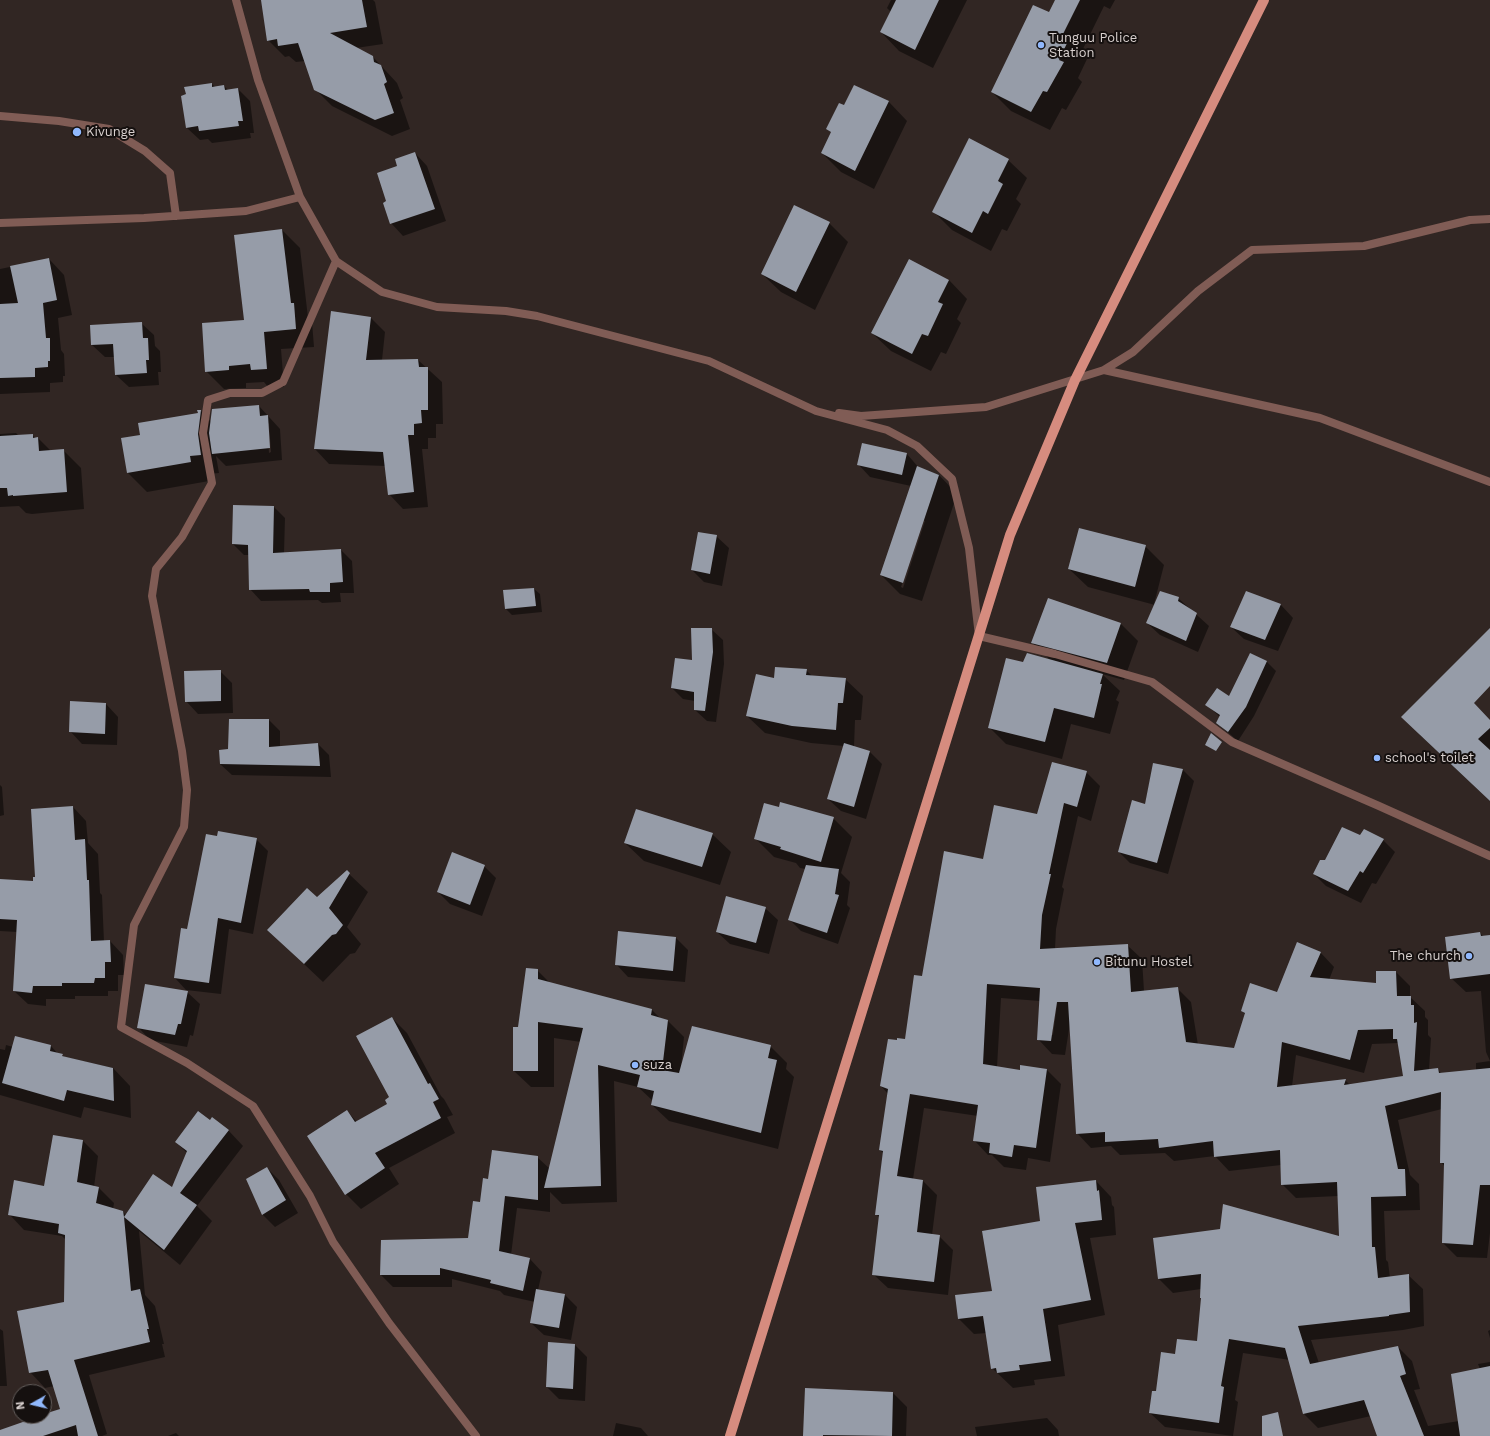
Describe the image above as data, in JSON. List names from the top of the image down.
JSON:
{
  "places": [
    "Tunguu Police Station",
    "Kivunge",
    "school's toilet",
    "The church",
    "Bitunu Hostel",
    "suza"
  ],
  "north": "left"
}
